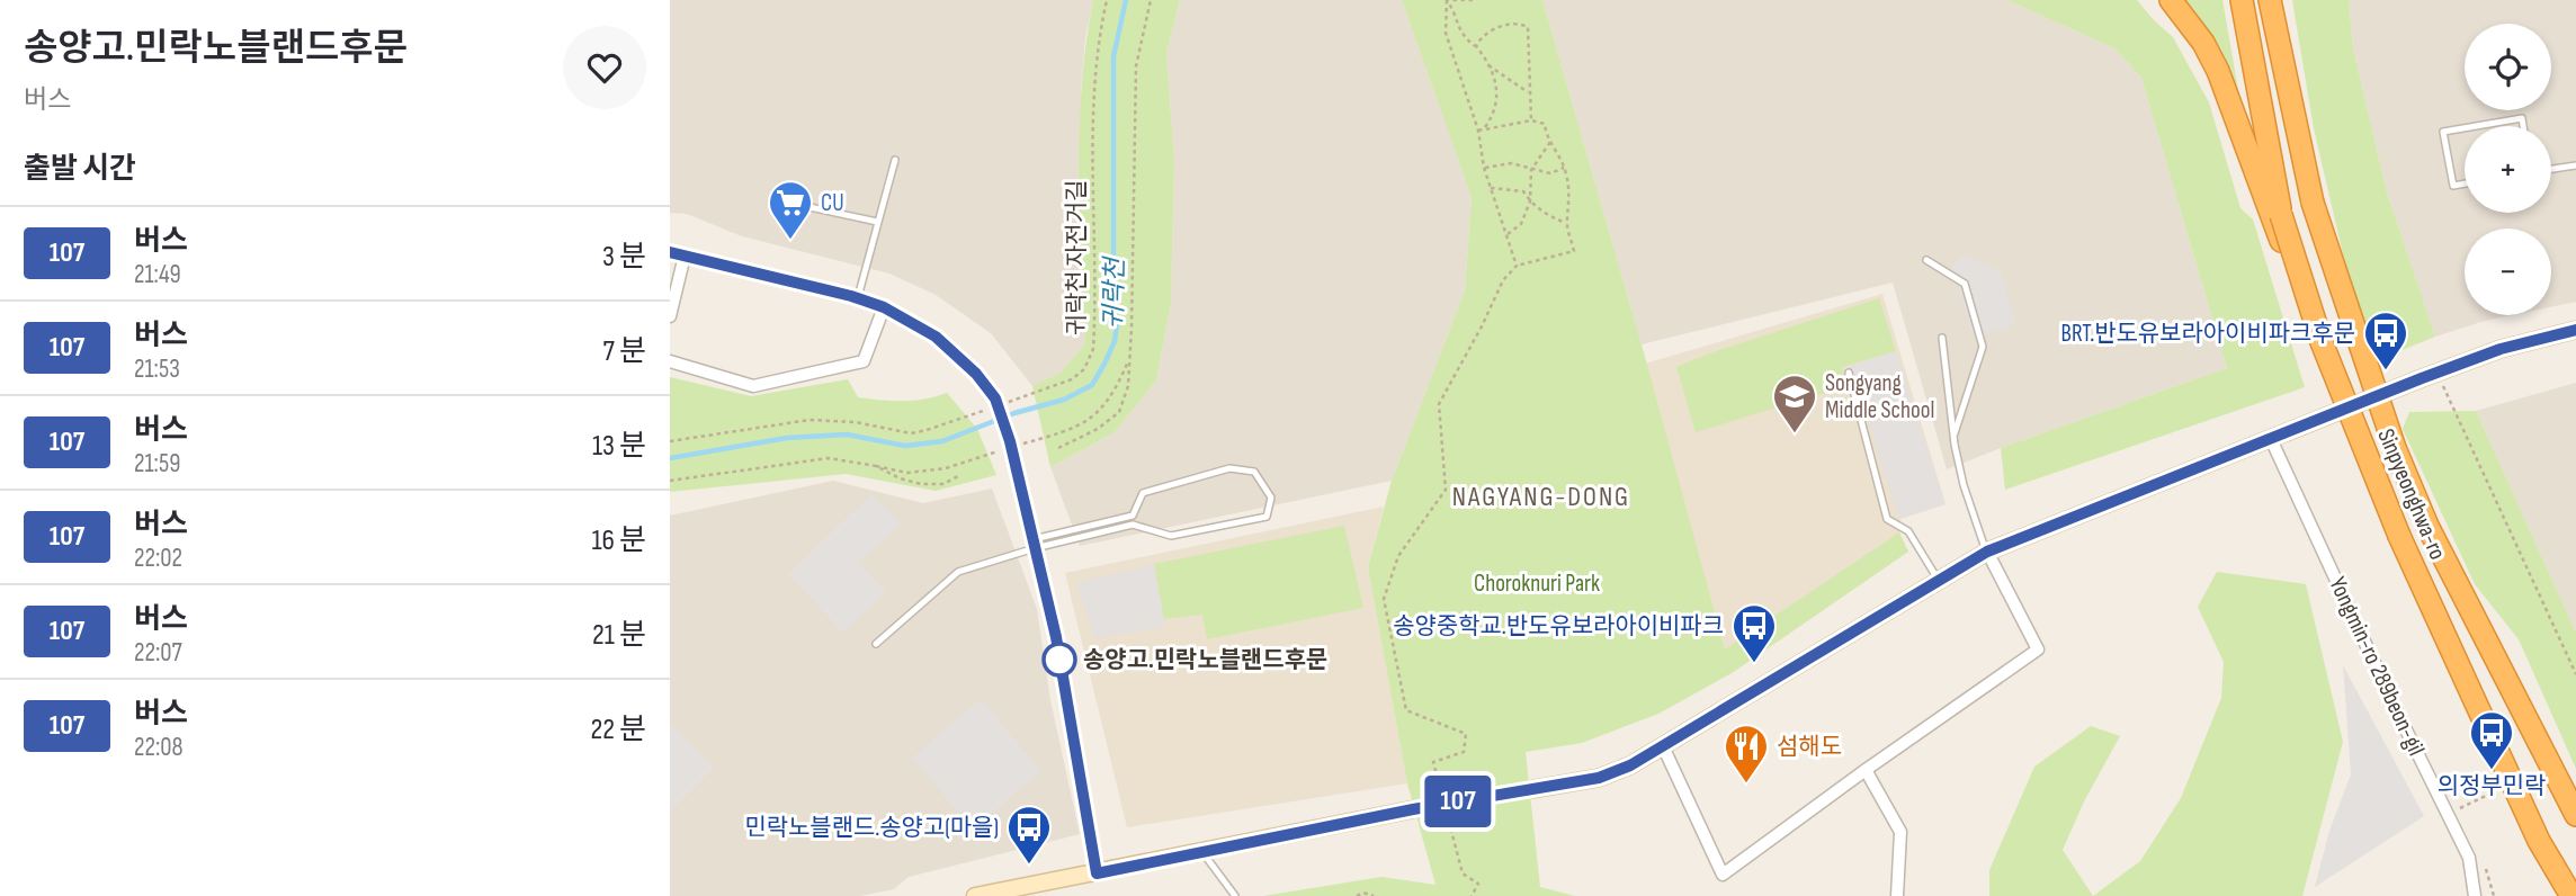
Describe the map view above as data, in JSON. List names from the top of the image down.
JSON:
{
  "streets": {
    "highway": ["Sinpyeonghwa-ro"],
    "street": ["Yongmin-ro 289beon-gil"],
    "path": ["귀락천 자전거길"]
  },
  "districts": ["NAGYANG-DONG"],
  "water": ["귀락천"],
  "parks": ["Choroknuri Park"],
  "places": {
    "supermarket": ["CU"],
    "bus stop": [
      "BRT.반도유보라아이비파크후문",
      "송양중학교.반도유보라아이비파크",
      "의정부민락",
      "민락노블랜드.송양고(마을)"
    ],
    "school or university": ["Songyang Middle School"],
    "other": ["송양고.민락노블랜드후문"],
    "restaurant": ["섬해도"]
  },
  "lines": ["bus line 107"],
  "page": {
    "heading": [
      ["송양고.민락노블랜드후문", "버스"],
      "출발 시간"
    ],
    "on_map": "107",
    "map_buttons": ["+", "−"],
    "list": [
      {
        "mark": "107",
        "name": "버스",
        "note": "21:49",
        "value": "3 분"
      },
      {
        "mark": "107",
        "name": "버스",
        "note": "21:53",
        "value": "7 분"
      },
      {
        "mark": "107",
        "name": "버스",
        "note": "21:59",
        "value": "13 분"
      },
      {
        "mark": "107",
        "name": "버스",
        "note": "22:02",
        "value": "16 분"
      },
      {
        "mark": "107",
        "name": "버스",
        "note": "22:07",
        "value": "21 분"
      },
      {
        "mark": "107",
        "name": "버스",
        "note": "22:08",
        "value": "22 분"
      }
    ]
  }
}
